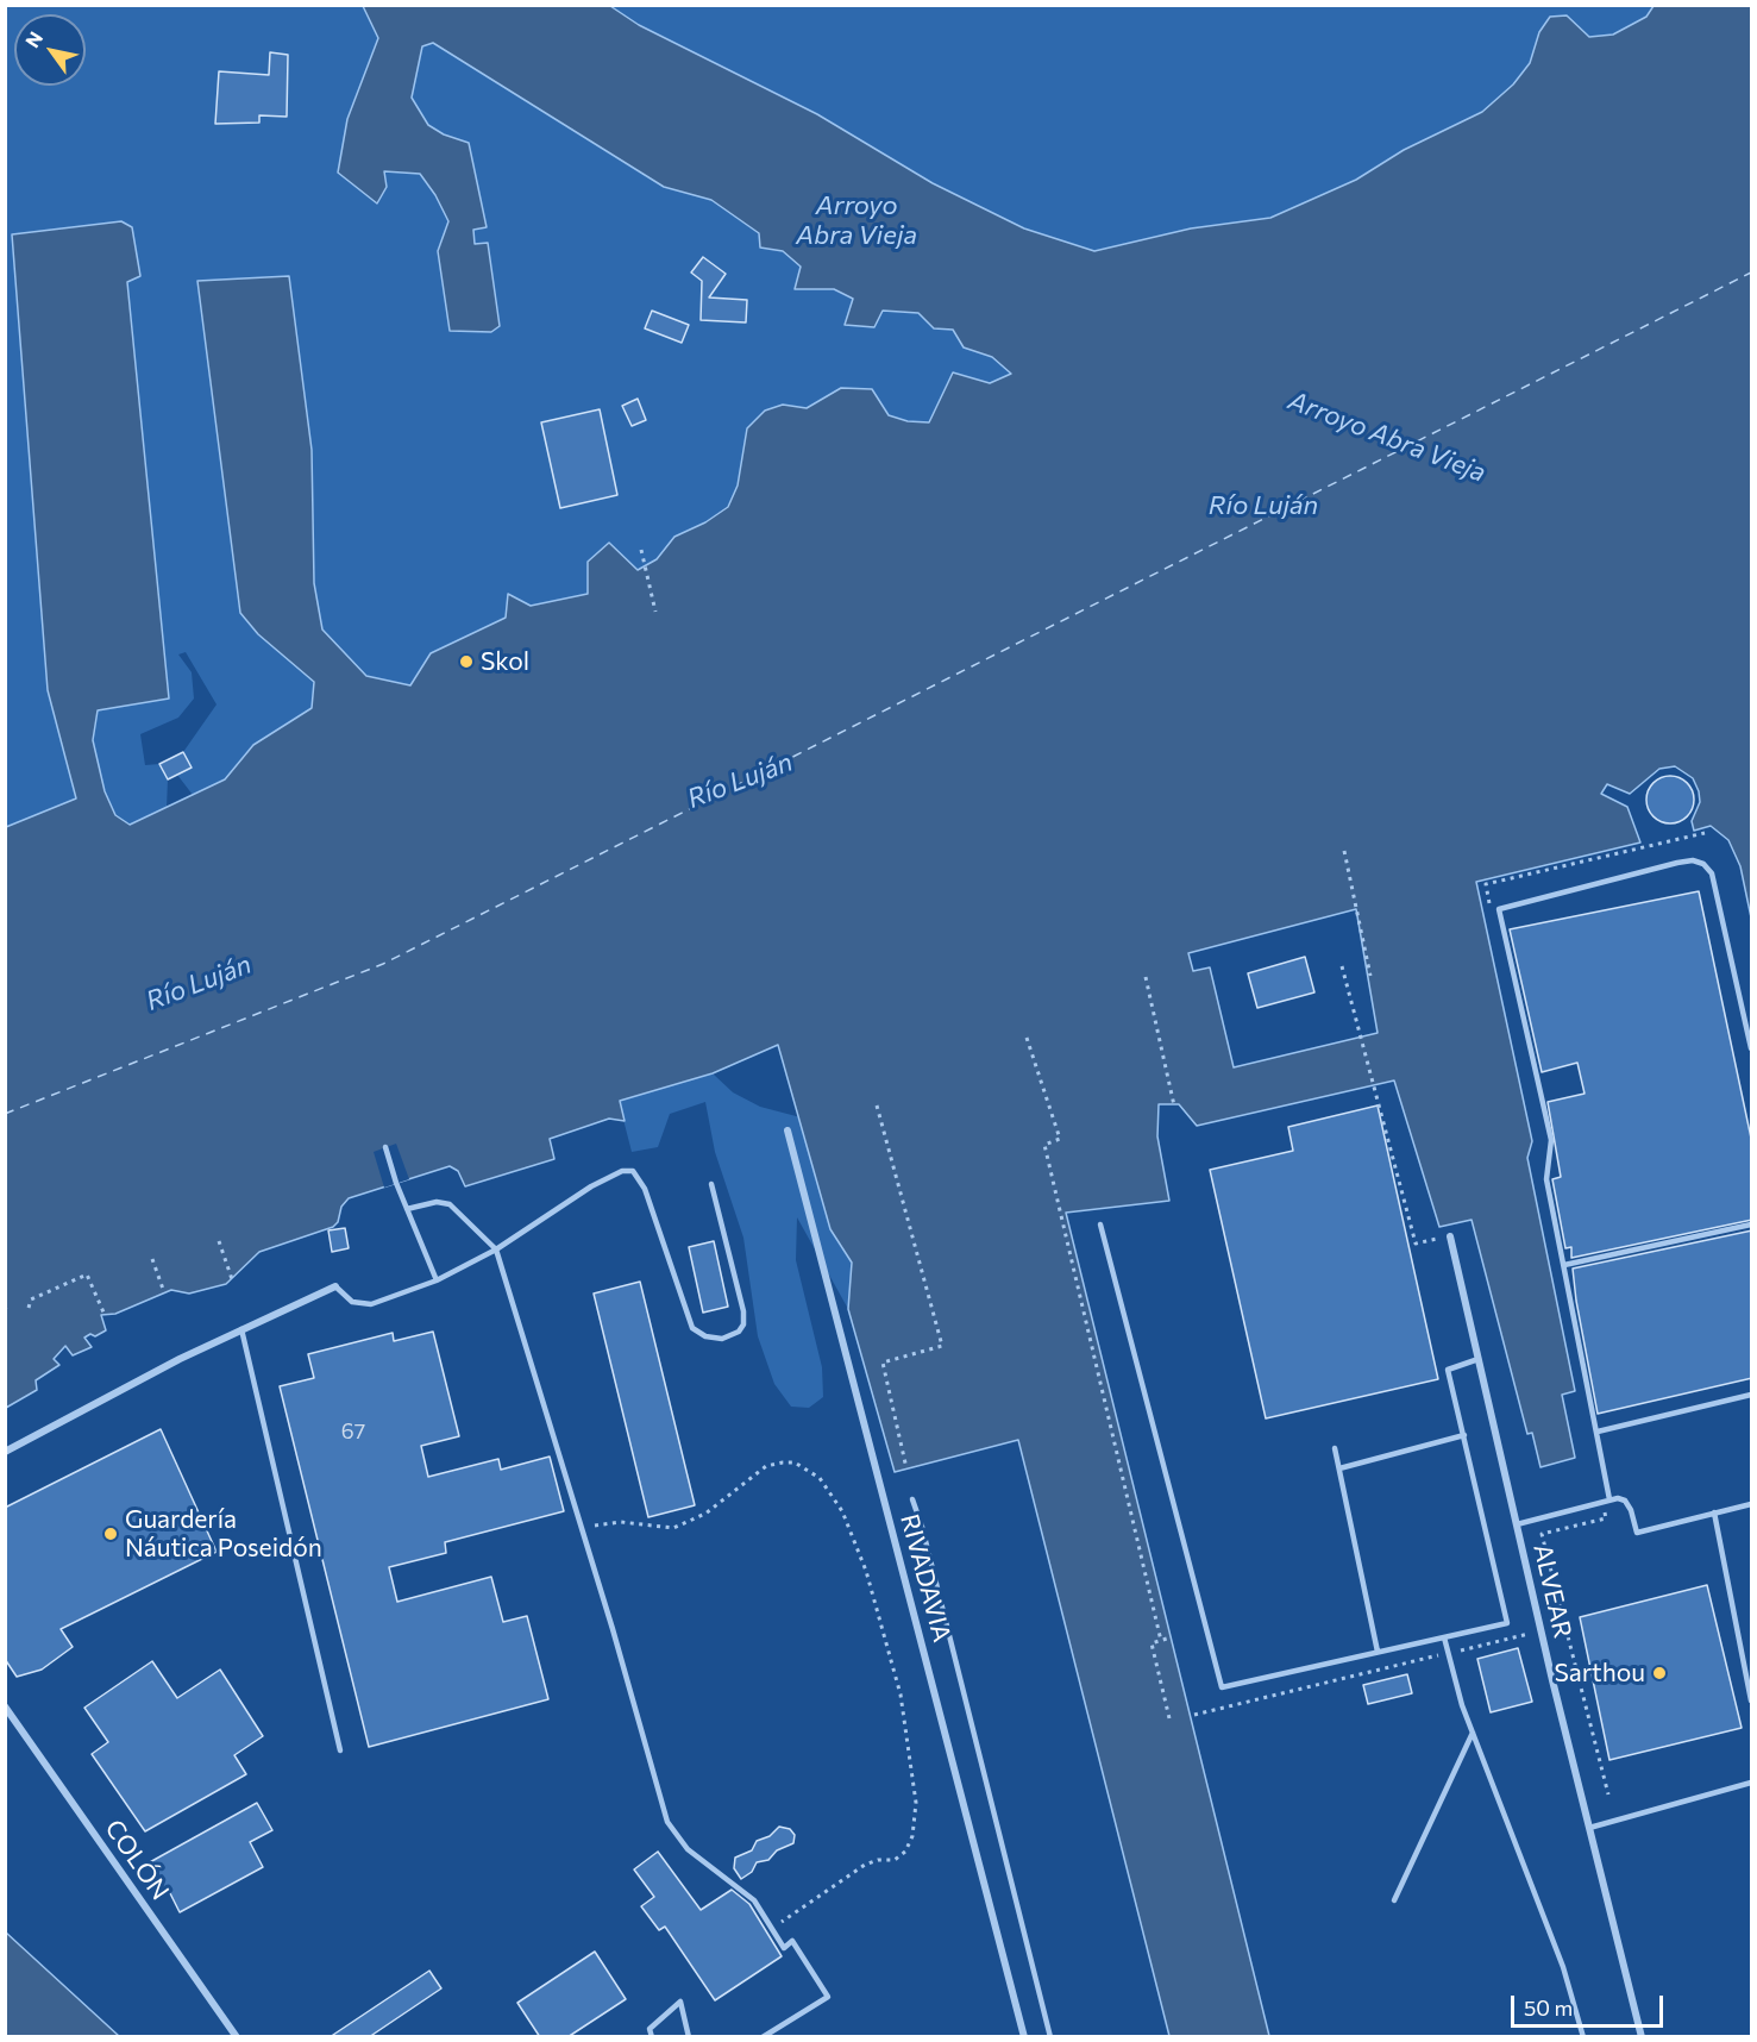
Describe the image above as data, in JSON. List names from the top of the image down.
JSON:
{
  "streets": {
    "street": ["RIVADAVIA", "ALVEAR", "COLÓN"]
  },
  "water": ["Arroyo Abra Vieja", "Río Luján"],
  "places": ["Skol", "Guardería Náutica Poseidón", "Sarthou"],
  "house_numbers": ["67"],
  "scale_bar": "50 m",
  "north": "top left"
}
